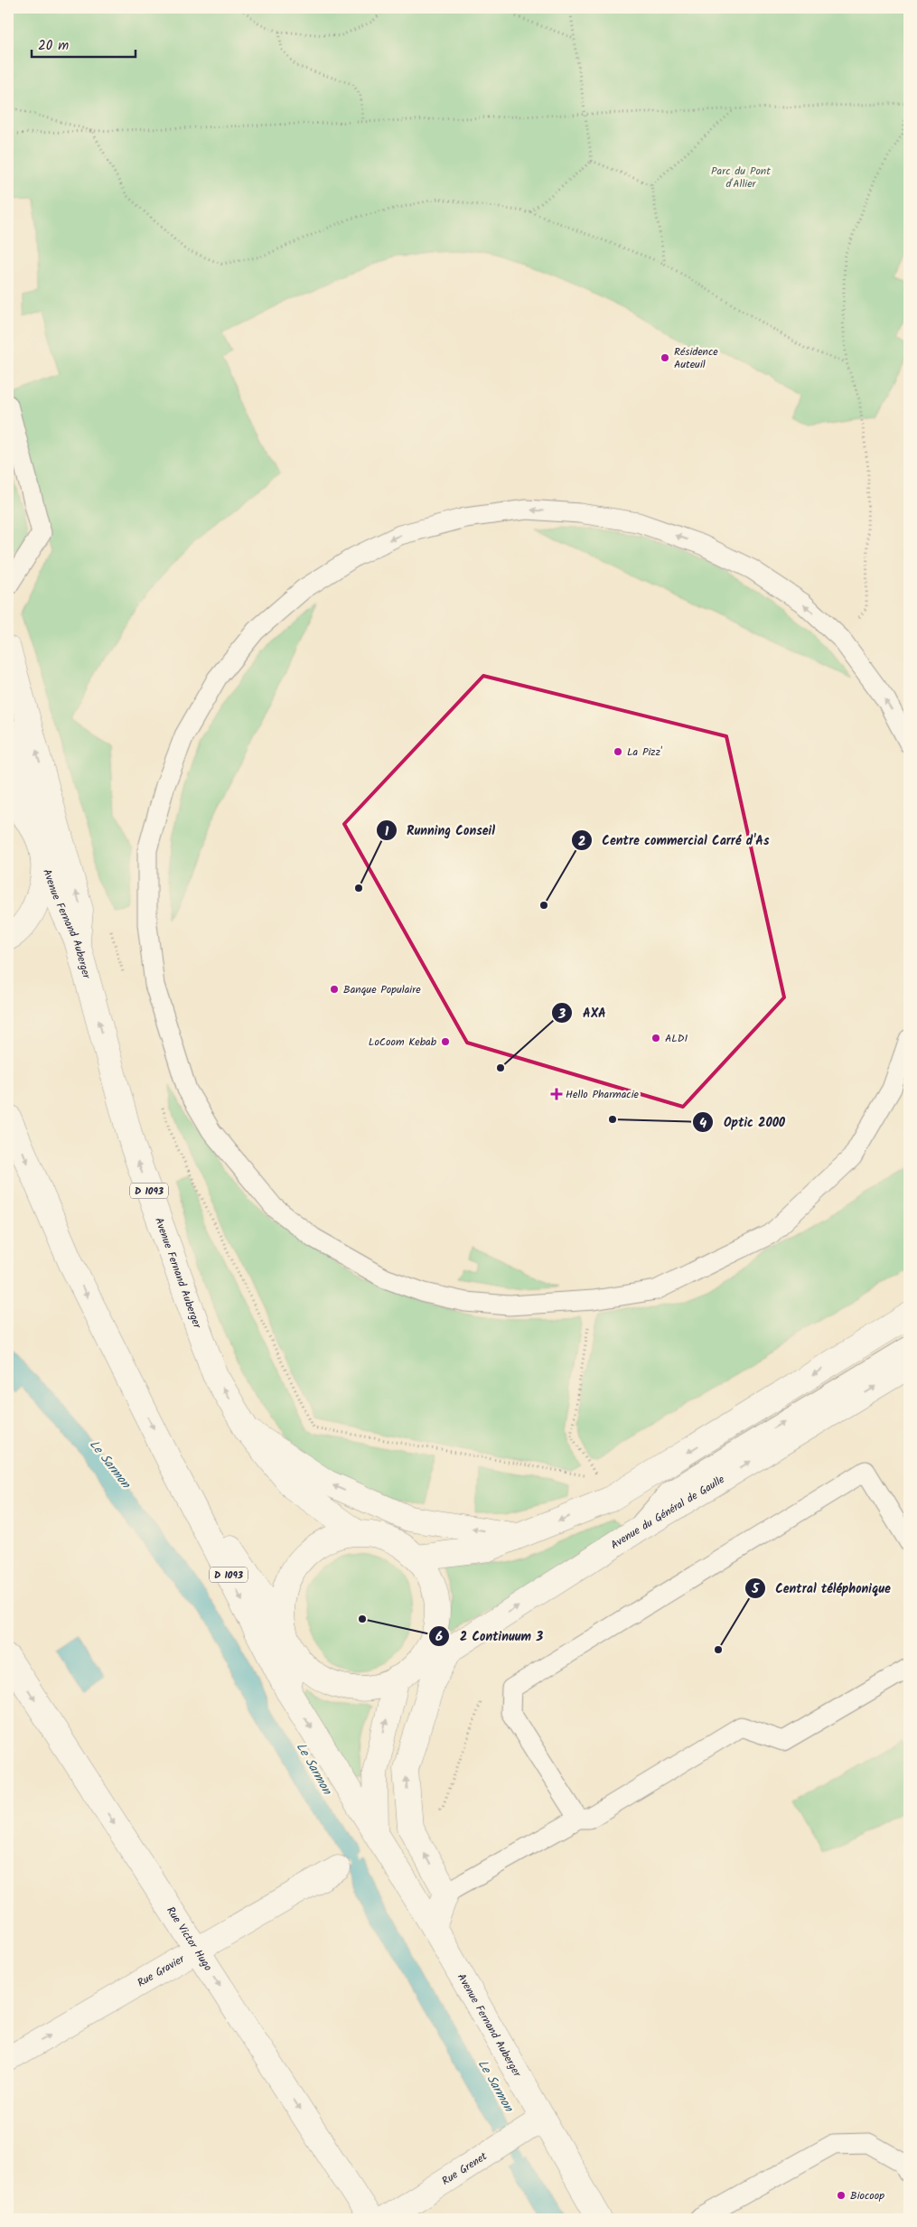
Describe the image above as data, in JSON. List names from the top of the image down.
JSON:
{
  "streets": {
    "main road": [
      "Avenue Fernand Auberger",
      "D 1093",
      "Avenue du Général de Gaulle",
      "Rue Victor Hugo",
      "Rue Gravier",
      "Rue Grenet"
    ]
  },
  "crossings": [
    ["Avenue Fernand Auberger", "Avenue du Général de Gaulle"],
    ["Avenue Fernand Auberger", "Rue Grenet"],
    ["Rue Victor Hugo", "Rue Gravier"]
  ],
  "one_way": ["Rue Victor Hugo", "Rue Gravier"],
  "water": ["Le Sarmon"],
  "parks": ["Parc du Pont d'Allier"],
  "places": {
    "other": [
      "Résidence Auteuil",
      "La Pizz'",
      "Running Conseil",
      "Centre commercial Carré d'As",
      "Banque Populaire",
      "ALDI",
      "LoCoom Kebab",
      "AXA",
      "Optic 2000",
      "2 Continuum 3",
      "Central téléphonique",
      "Biocoop"
    ],
    "health": ["Hello Pharmacie"]
  },
  "scale_bar": "20 m"
}
